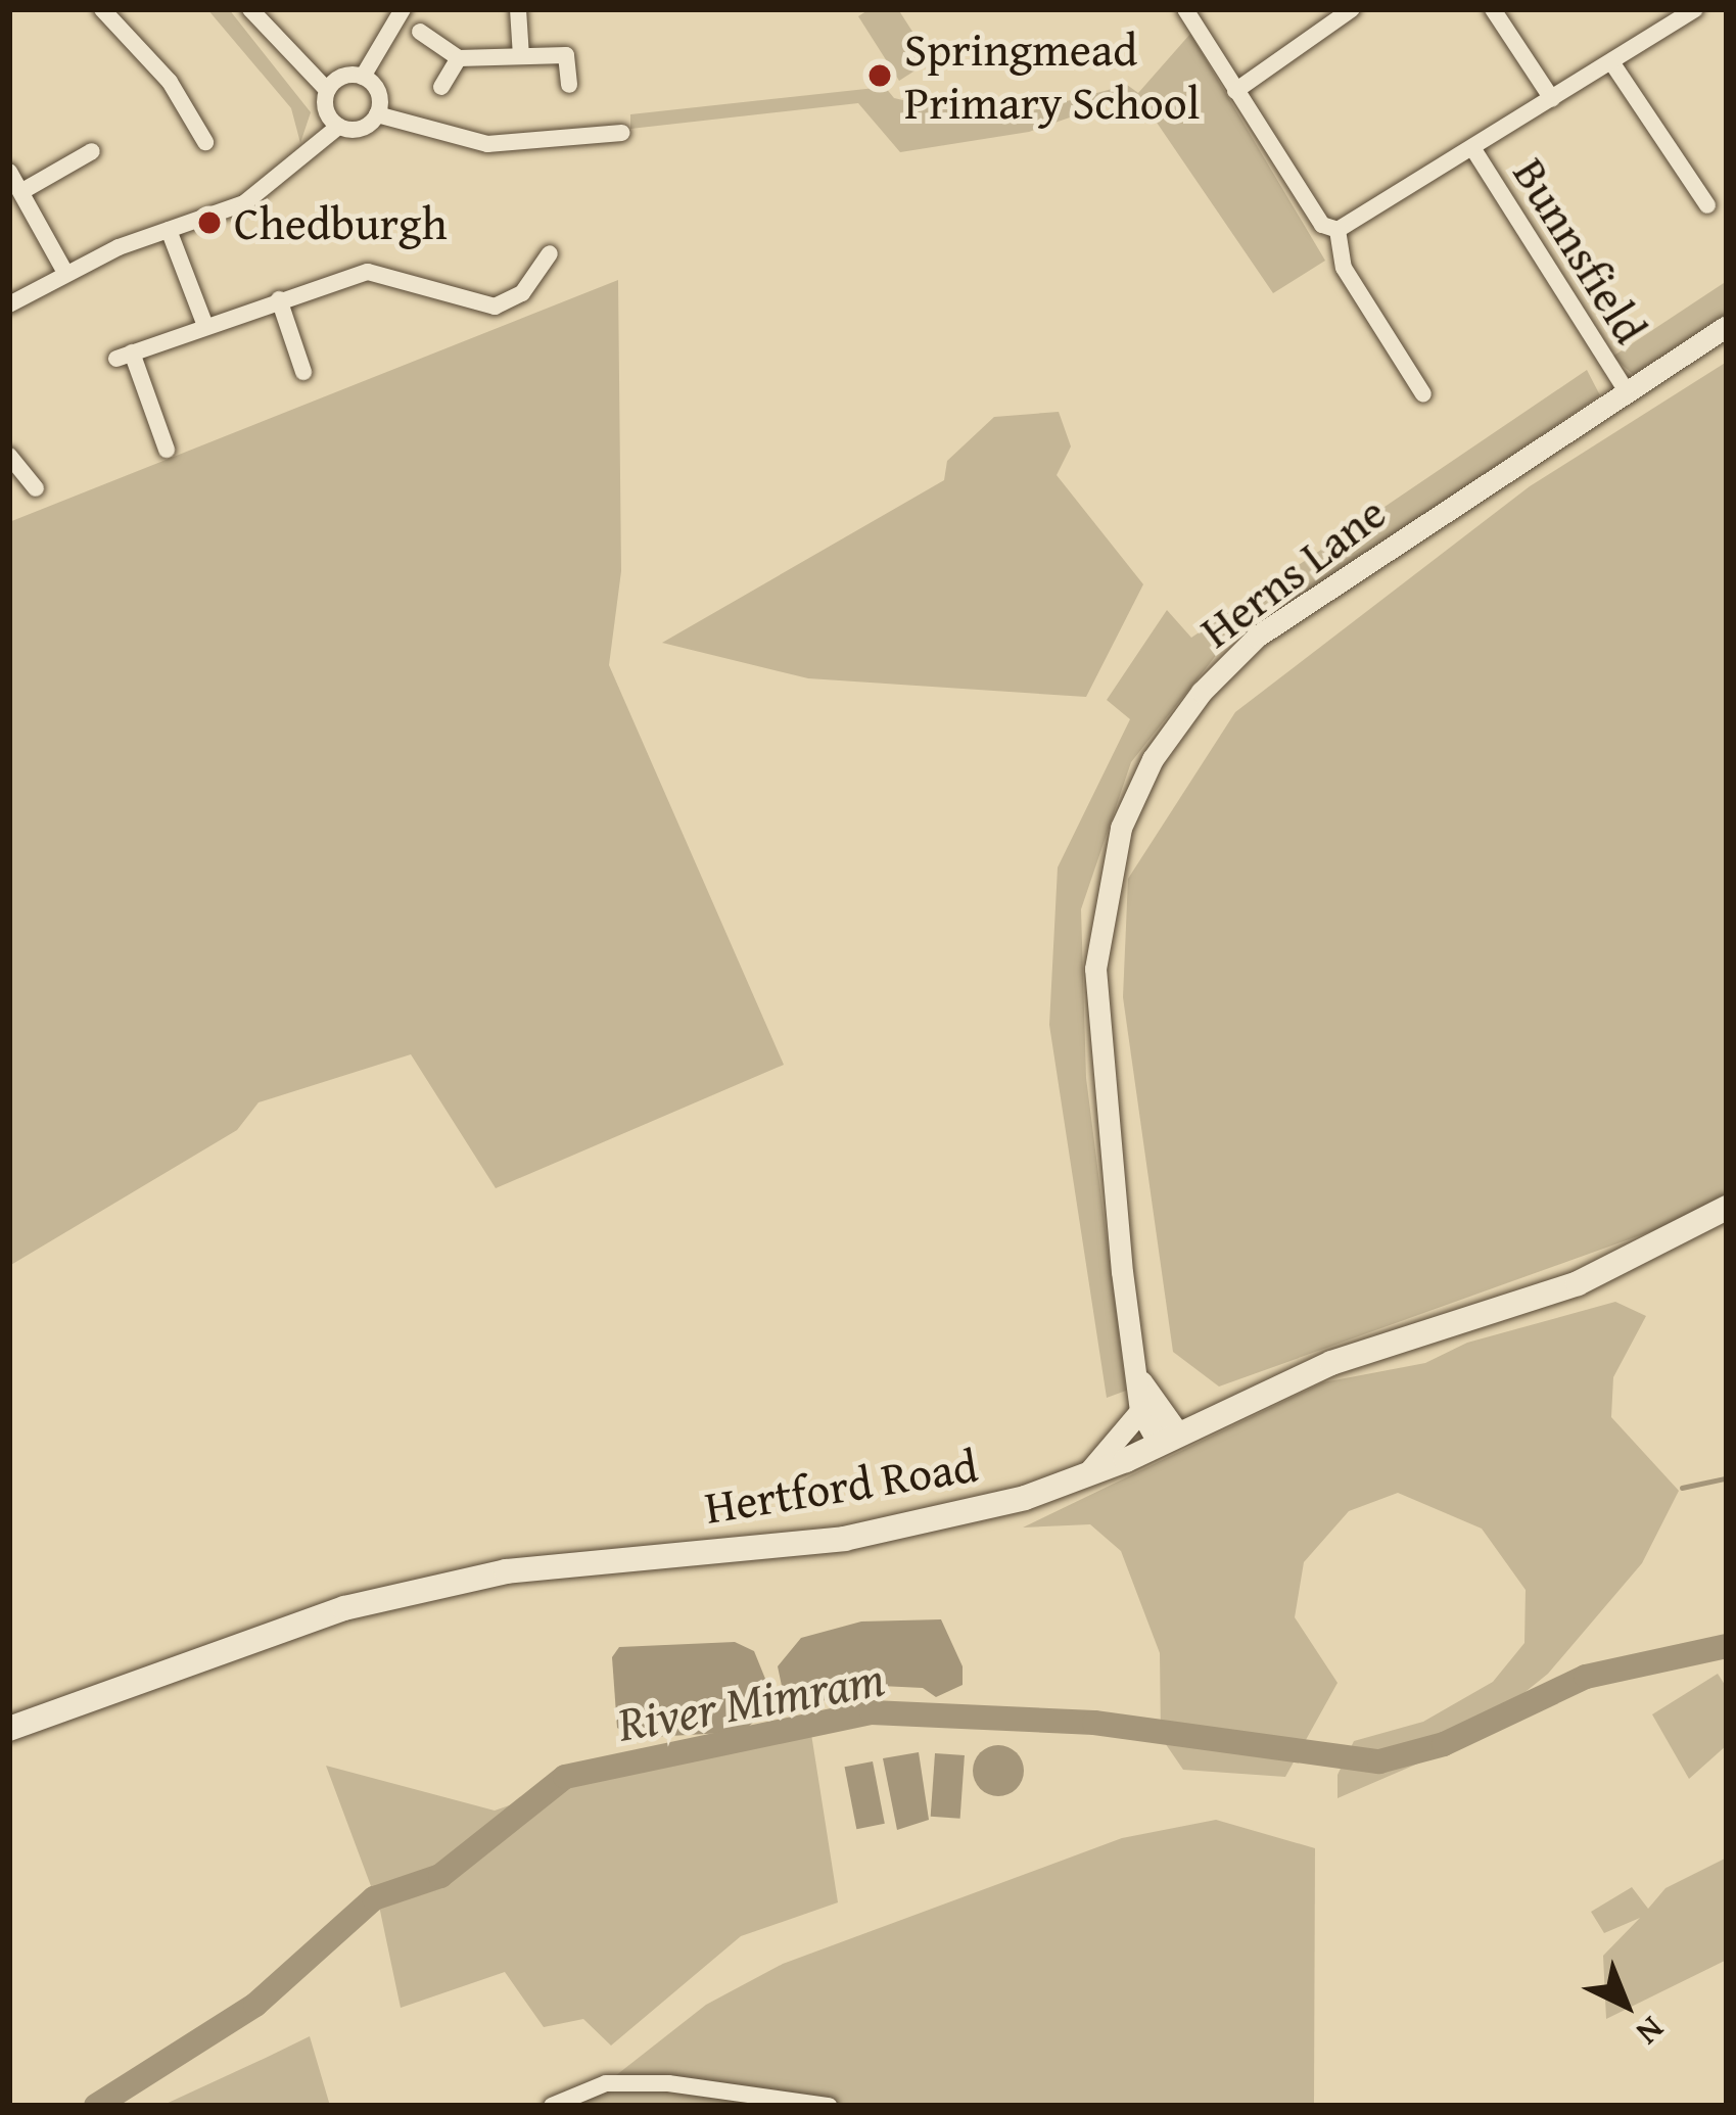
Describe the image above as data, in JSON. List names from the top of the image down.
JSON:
{
  "streets": {
    "main road": ["Hertford Road"],
    "street": ["Bunnsfield", "Herns Lane"]
  },
  "crossings": [
    ["Bunnsfield", "Herns Lane"],
    ["Herns Lane", "Hertford Road"]
  ],
  "water": ["River Mimram"],
  "places": ["Springmead Primary School", "Chedburgh"],
  "north": "bottom right"
}
